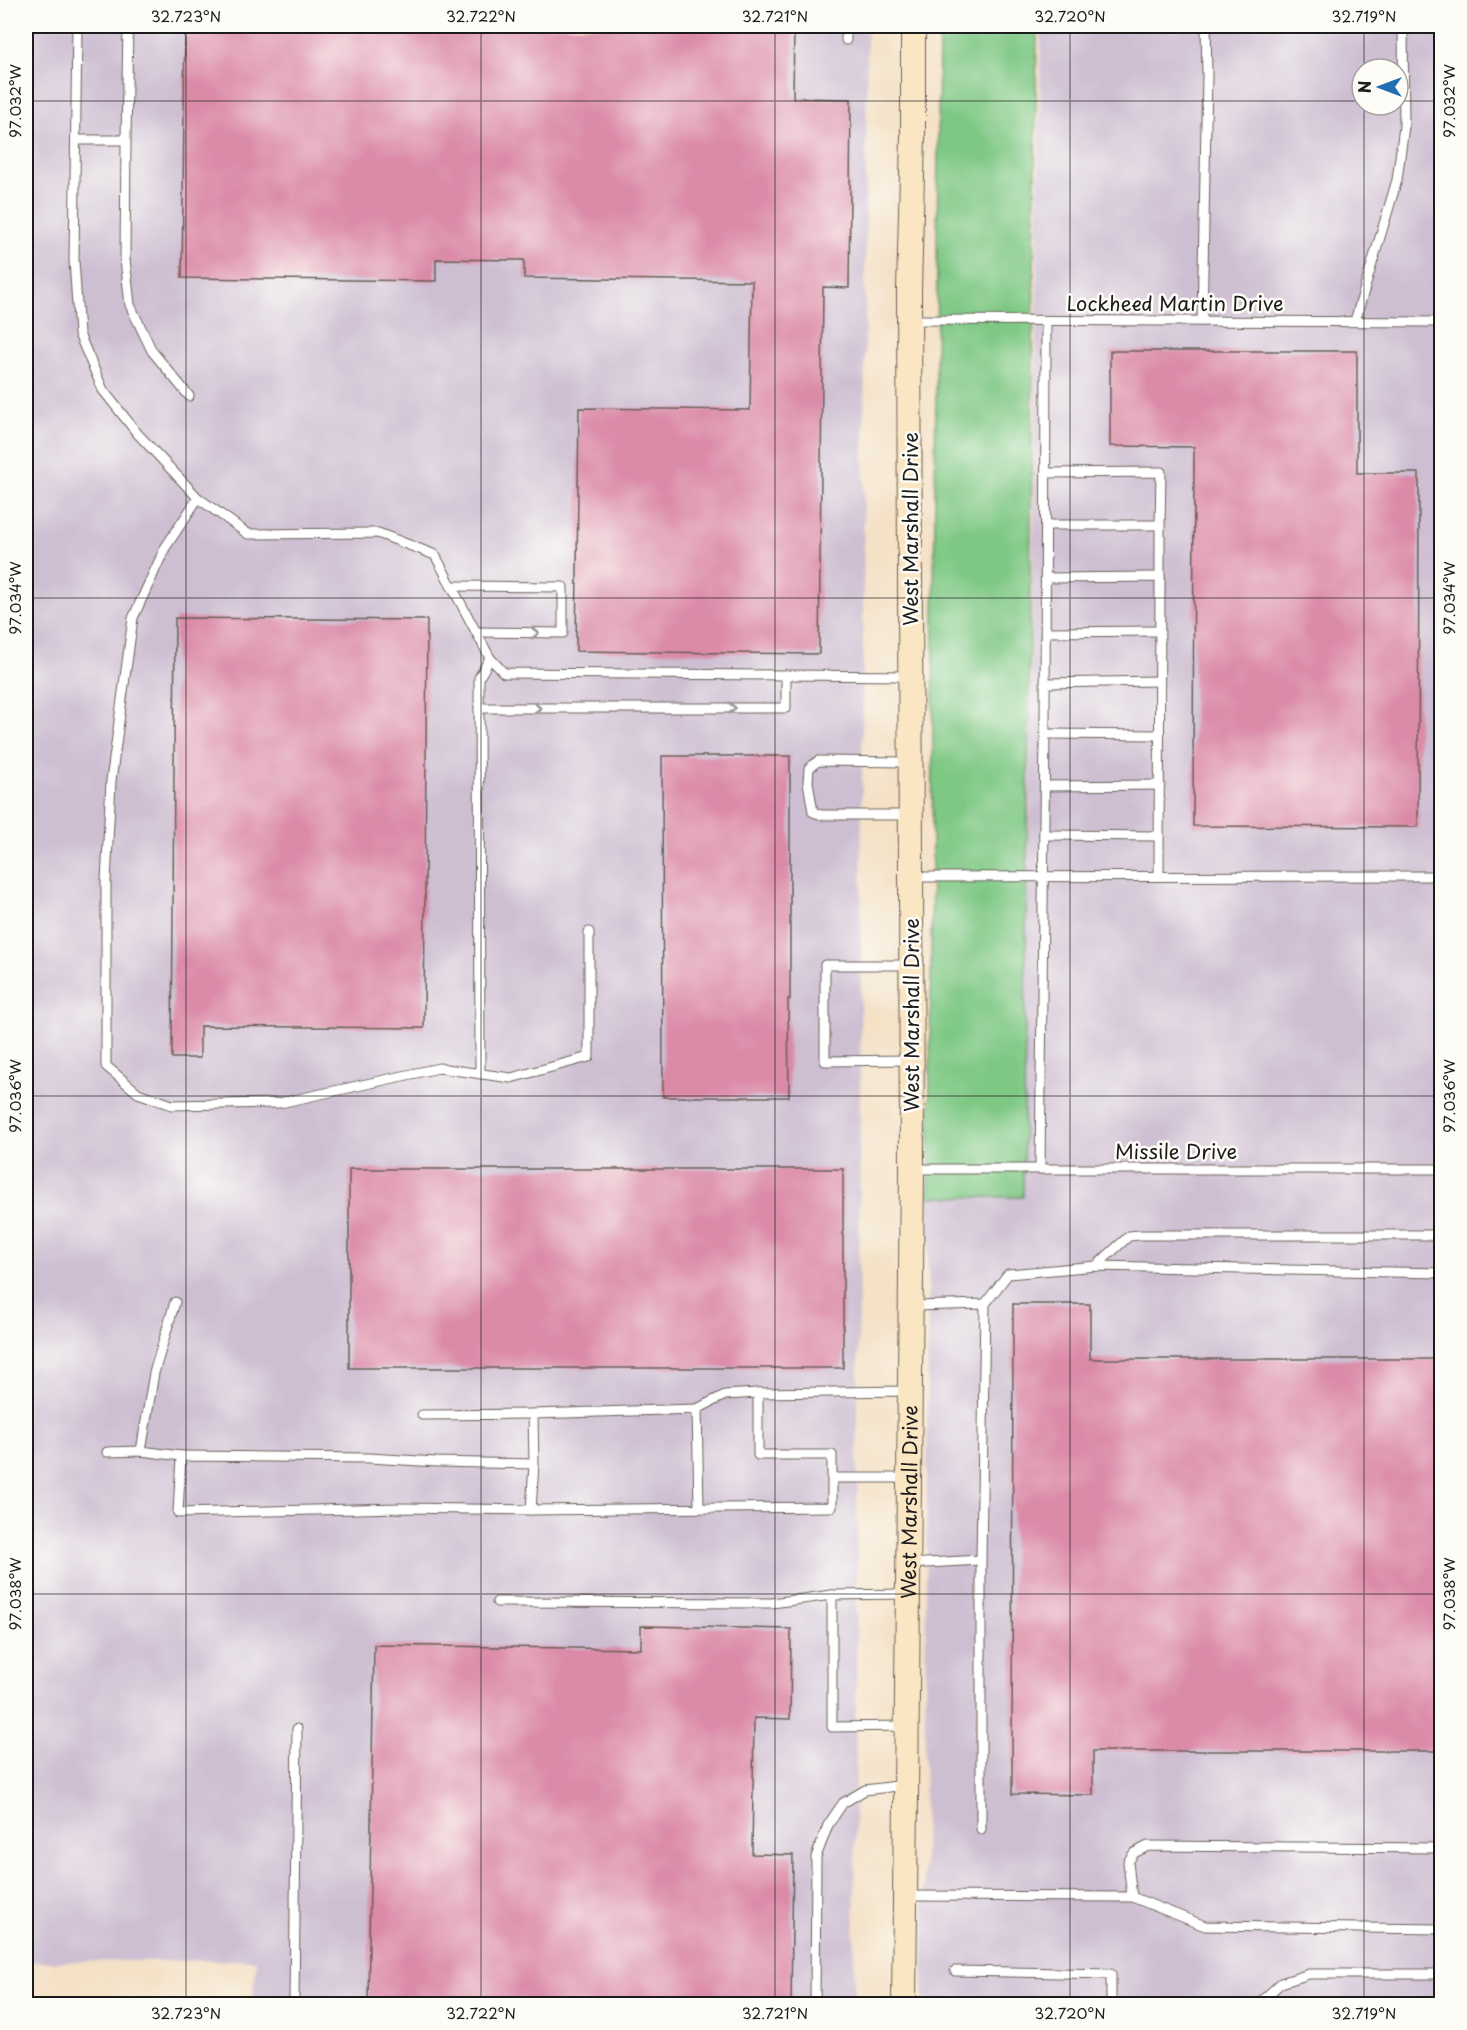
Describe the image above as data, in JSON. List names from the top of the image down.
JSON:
{
  "streets": {
    "main road": ["West Marshall Drive"],
    "lane": ["Lockheed Martin Drive", "Missile Drive"]
  },
  "crossings": [
    ["Lockheed Martin Drive", "West Marshall Drive"],
    ["West Marshall Drive", "Missile Drive"]
  ],
  "north": "left",
  "coordinates": [
    "32.723°N",
    "32.722°N",
    "32.721°N",
    "32.720°N",
    "32.719°N",
    "97.032°W",
    "97.034°W",
    "97.036°W",
    "97.038°W"
  ]
}
